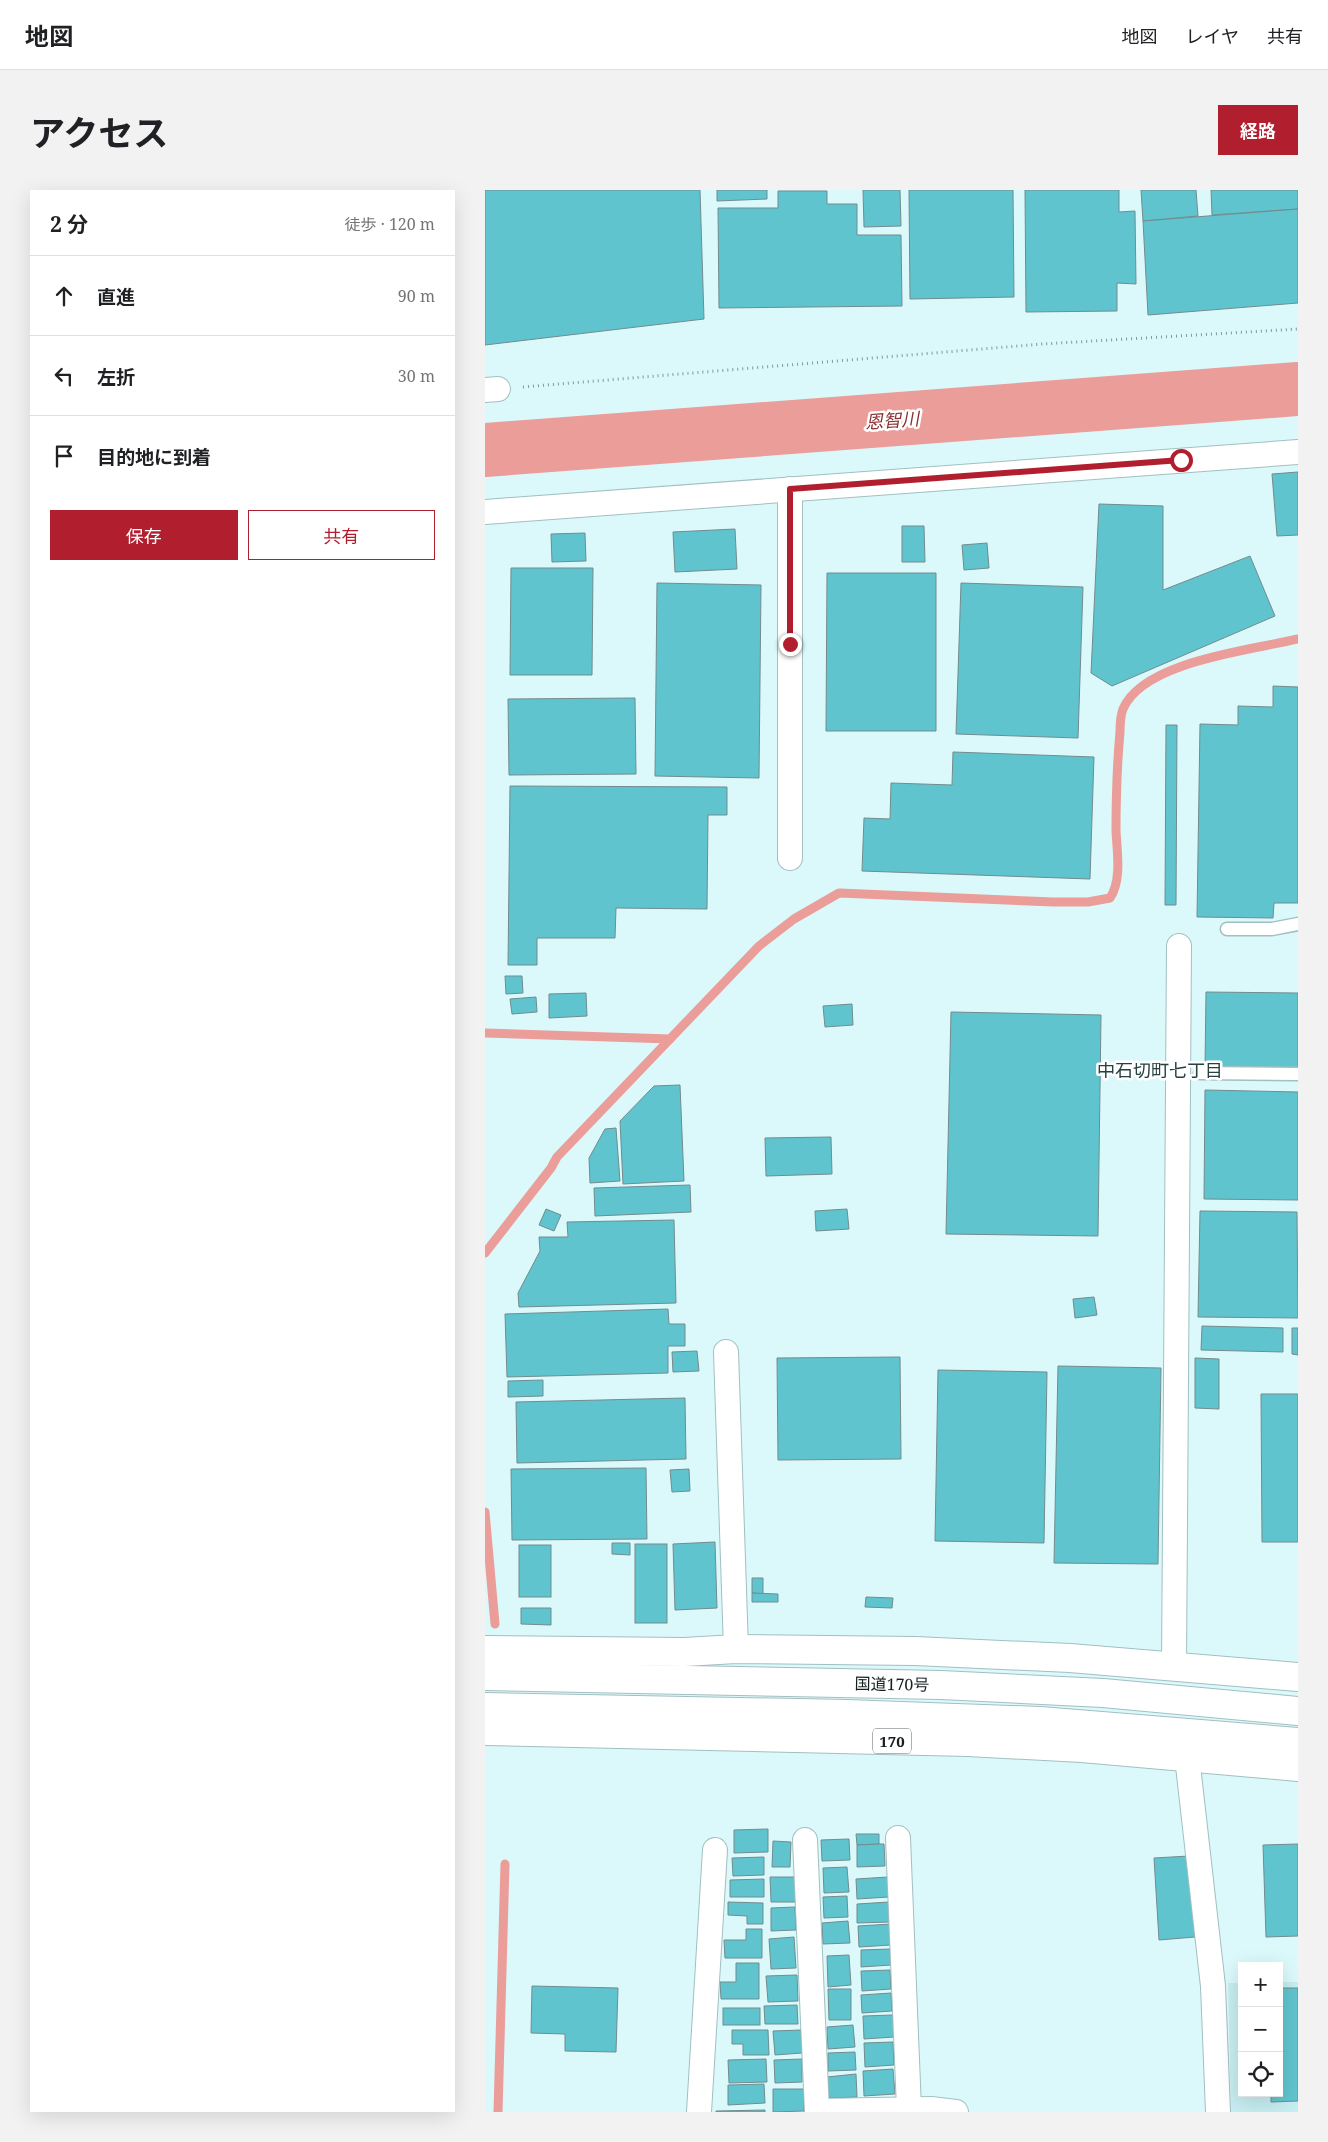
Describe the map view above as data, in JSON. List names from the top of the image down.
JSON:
{
  "streets": {
    "highway": ["国道170号", "170"]
  },
  "districts": ["中石切町七丁目"],
  "water": ["恩智川"],
  "page": {
    "header": "地図",
    "nav": ["地図", "レイヤ", "共有"],
    "title": "アクセス",
    "buttons": [
      "経路",
      ["保存", "共有"]
    ],
    "heading": ["2 分", "徒歩 · 120 m"],
    "list": [
      ["直進", "90 m"],
      ["左折", "30 m"],
      "目的地に到着"
    ],
    "map_buttons": ["+", "−"]
  }
}
